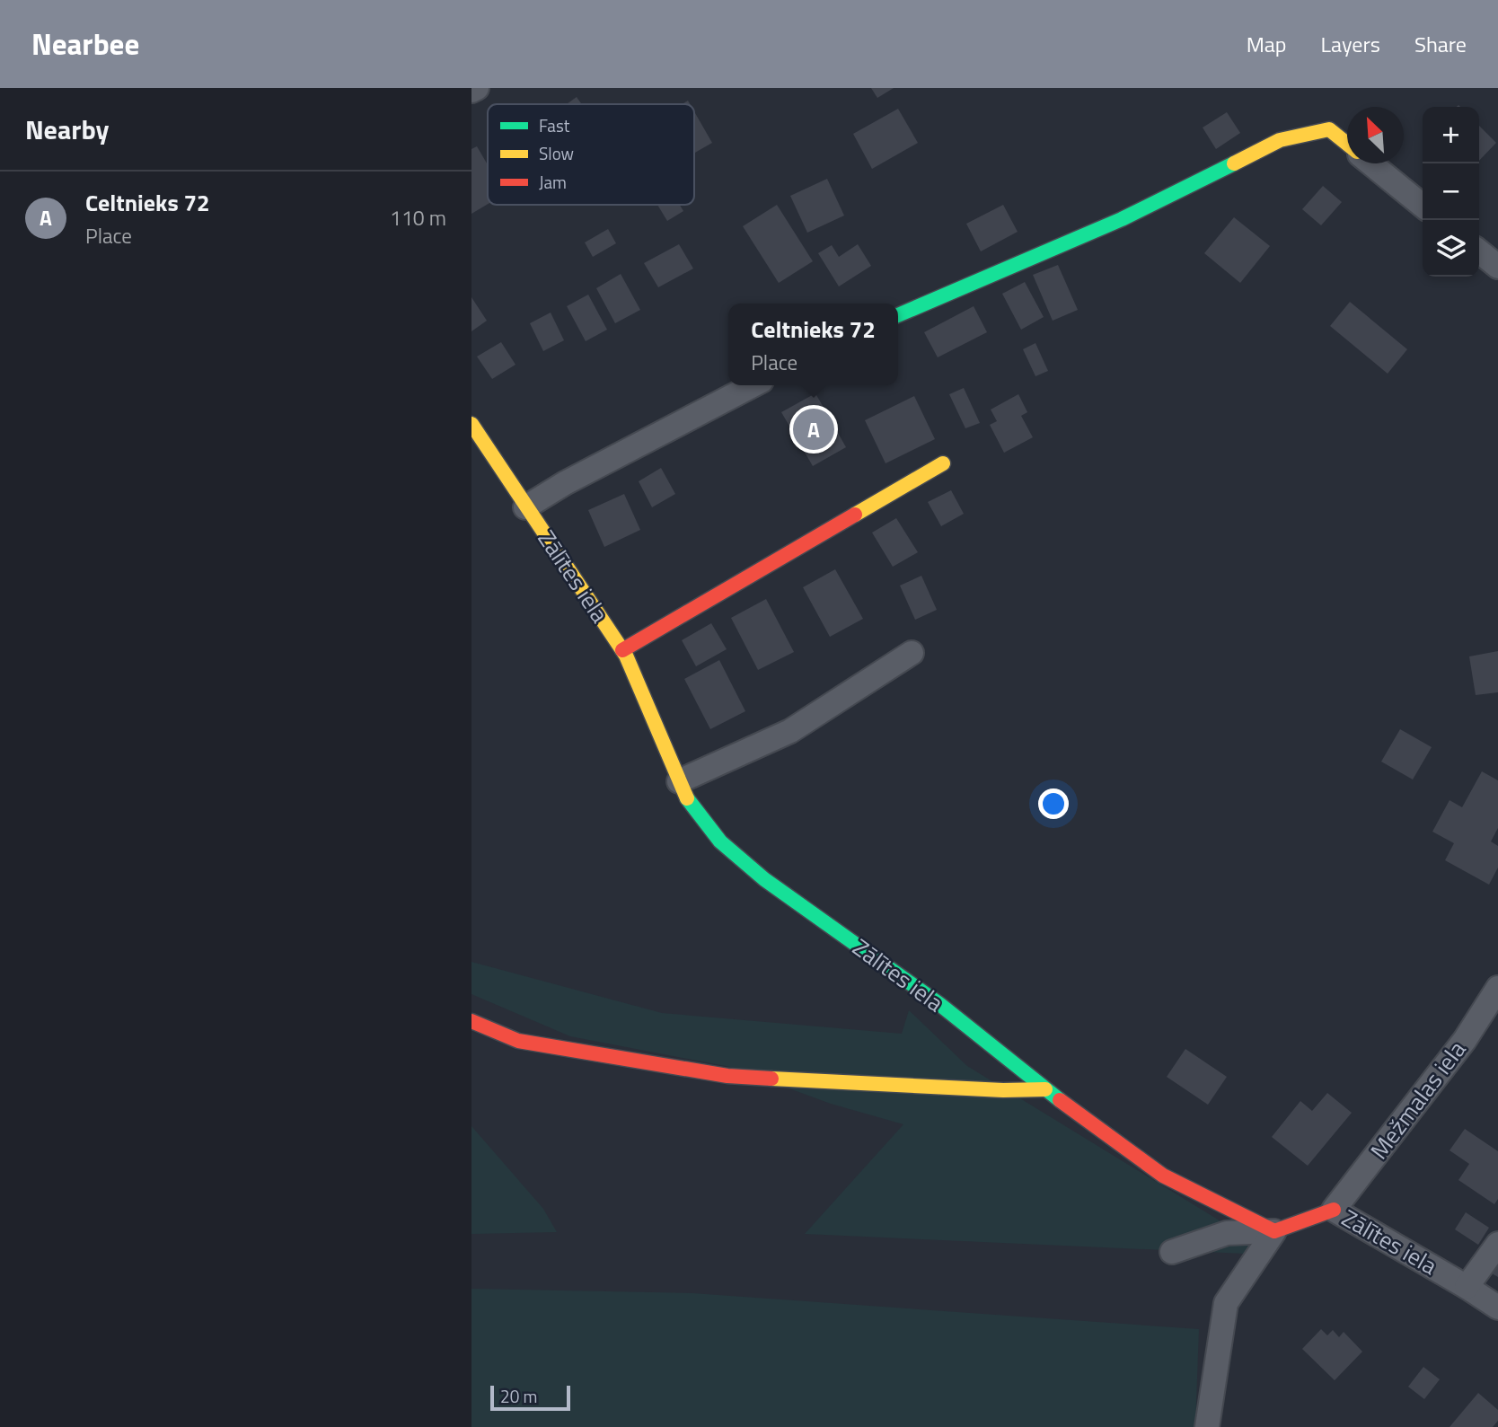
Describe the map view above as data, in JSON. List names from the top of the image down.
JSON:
{
  "streets": {
    "street": ["Zālītes iela", "Mežmalas iela"]
  },
  "crossings": [
    ["Zālītes iela", "Mežmalas iela"]
  ],
  "legend": ["Fast", "Slow", "Jam"],
  "scale_bar": "20 m",
  "north": "top left",
  "page": {
    "header": "Nearbee",
    "nav": ["Map", "Layers", "Share"],
    "heading": "Nearby",
    "map_buttons": ["+", "−"],
    "list": [
      {
        "mark": "A",
        "name": "Celtnieks 72",
        "note": "Place",
        "value": "110 m"
      }
    ],
    "popup": ["Celtnieks 72", "Place"],
    "pins": "A",
    "scale": "20 m"
  }
}
